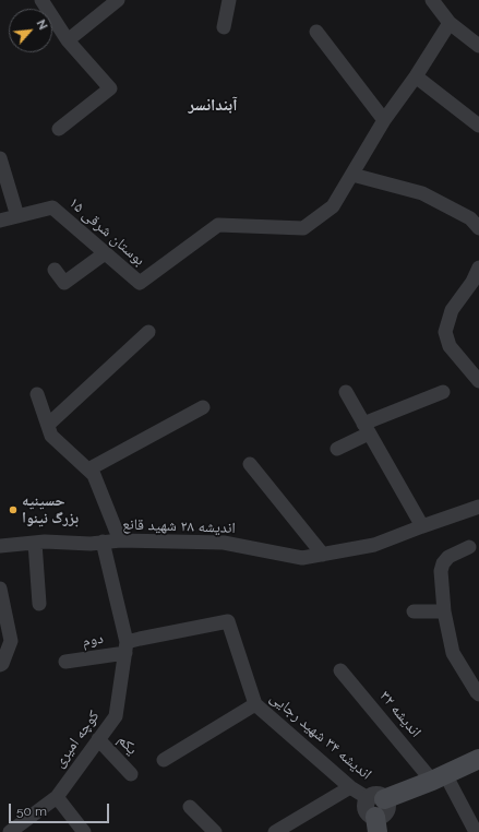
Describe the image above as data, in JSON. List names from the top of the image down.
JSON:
{
  "streets": {
    "street": [
      "بوستان شرقی ۱۵",
      "اندیشه ۲۸ شهید قانع",
      "دوم",
      "اندیشه ۳۲",
      "اندیشه ۳۴ شهید رجایی",
      "کوچه امیری",
      "یکم"
    ]
  },
  "crossings": [
    ["دوم", "اندیشه ۳۴ شهید رجایی"],
    ["دوم", "کوچه امیری"],
    ["اندیشه ۳۴ شهید رجایی", "کوچه امیری"],
    ["کوچه امیری", "یکم"]
  ],
  "districts": ["آبندانسر"],
  "places": ["حسینیه بزرگ نینوا"],
  "scale_bar": "50 m",
  "north": "top right"
}
